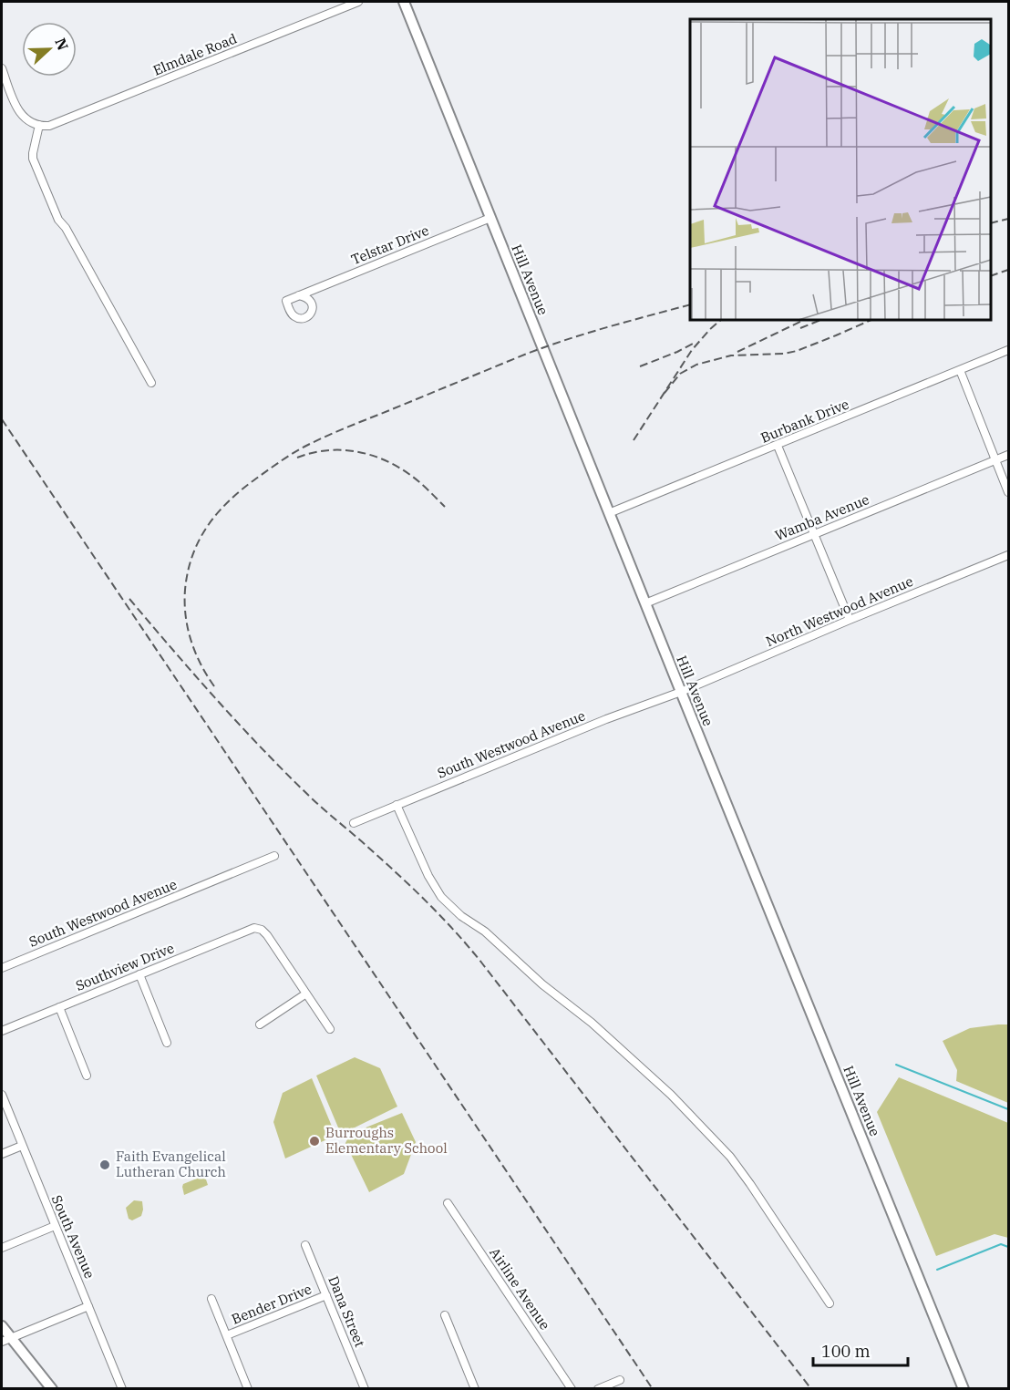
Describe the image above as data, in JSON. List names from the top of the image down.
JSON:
{
  "streets": {
    "main road": ["Hill Avenue"],
    "street": [
      "Elmdale Road",
      "Telstar Drive",
      "Burbank Drive",
      "Wamba Avenue",
      "North Westwood Avenue",
      "South Westwood Avenue",
      "Southview Drive",
      "South Avenue",
      "Airline Avenue",
      "Bender Drive",
      "Dana Street"
    ]
  },
  "crossings": [
    ["Telstar Drive", "Hill Avenue"],
    ["Hill Avenue", "Burbank Drive"],
    ["Hill Avenue", "Wamba Avenue"],
    ["Hill Avenue", "North Westwood Avenue"],
    ["Hill Avenue", "South Westwood Avenue"],
    ["North Westwood Avenue", "South Westwood Avenue"],
    ["Bender Drive", "Dana Street"]
  ],
  "places": ["Burroughs Elementary School", "Faith Evangelical Lutheran Church"],
  "scale_bar": "100 m",
  "north": "right"
}
